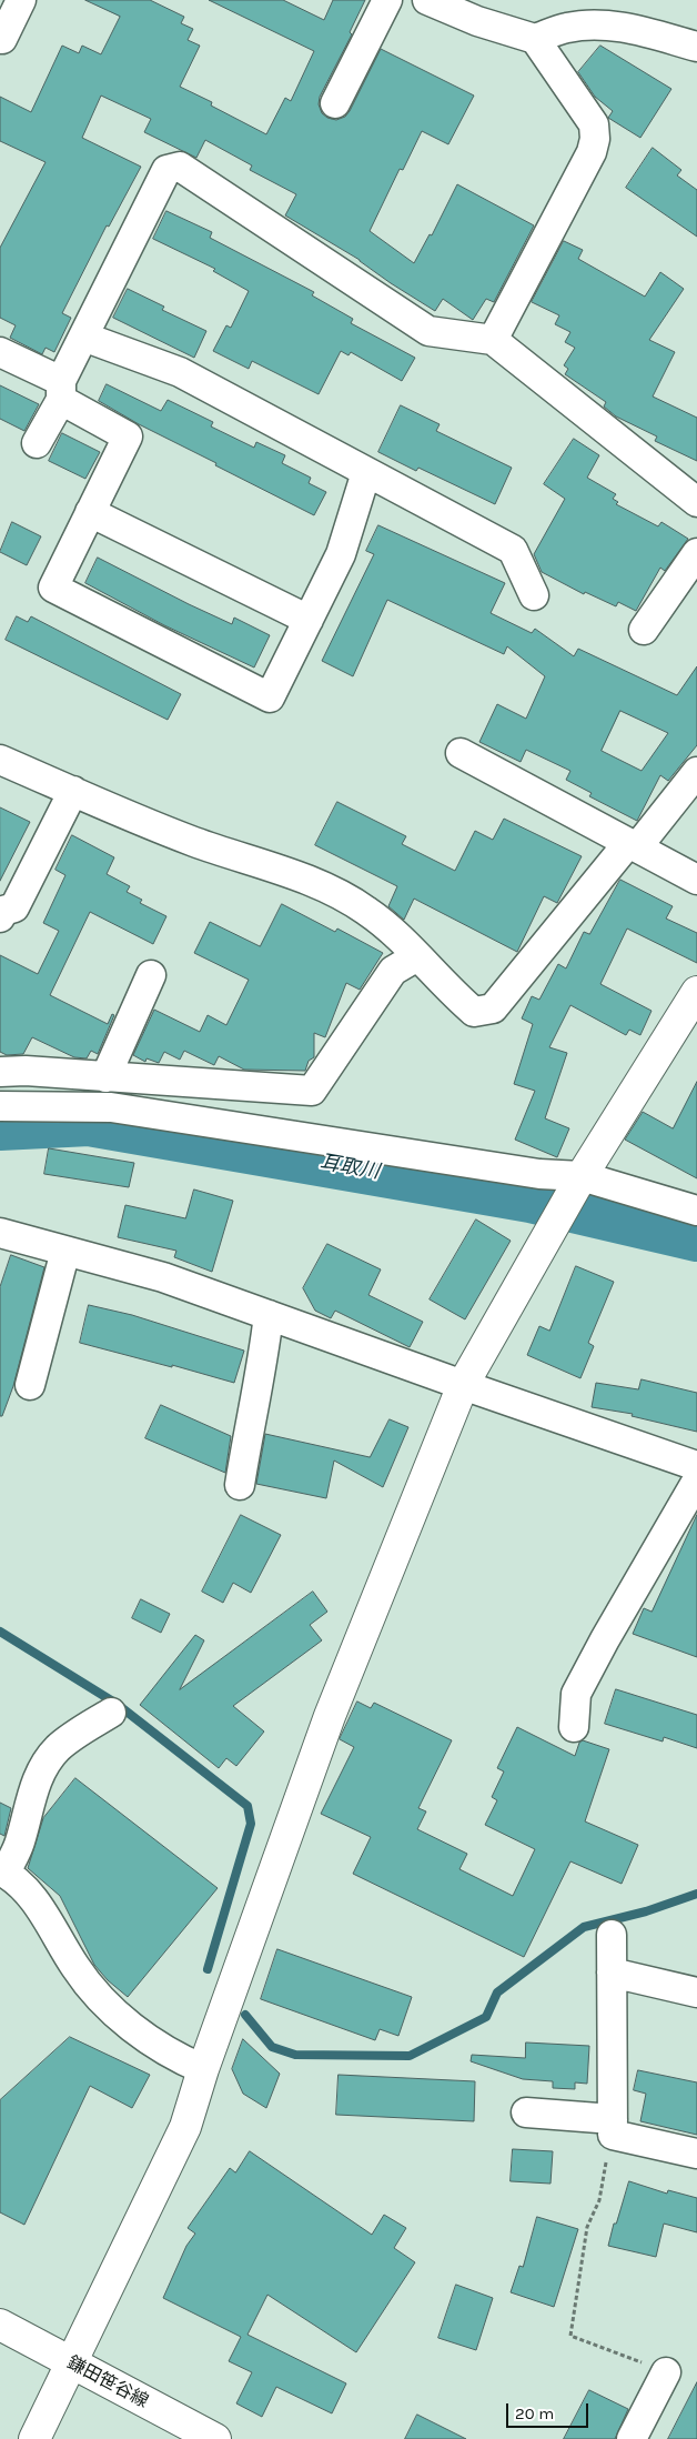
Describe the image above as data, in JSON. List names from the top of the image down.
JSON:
{
  "streets": {
    "street": ["鎌田笹谷線"]
  },
  "water": ["耳取川"],
  "scale_bar": "20 m"
}
